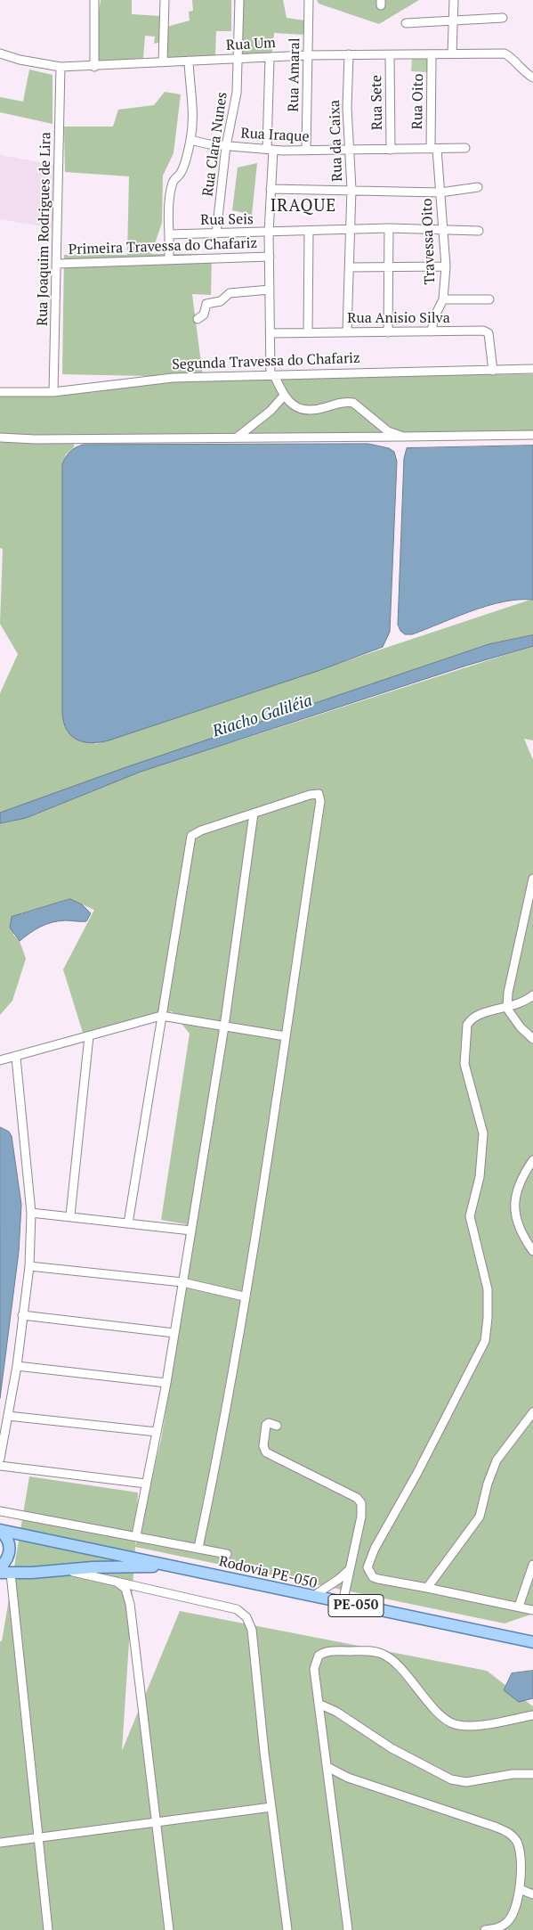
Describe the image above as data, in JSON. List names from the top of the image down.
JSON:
{
  "streets": {
    "main road": ["Rodovia PE-050", "PE-050"],
    "street": [
      "Rua Um",
      "Rua Amaral",
      "Rua Oito",
      "Rua Sete",
      "Rua Iraque",
      "Rua da Caixa",
      "Rua Clara Nunes",
      "Rua Seis",
      "Rua Joaquim Rodrigues de Lira",
      "Travessa Oito",
      "Primeira Travessa do Chafariz",
      "Rua Anisio Silva",
      "Segunda Travessa do Chafariz"
    ]
  },
  "crossings": [
    ["Rua Um", "Rua Amaral"],
    ["Rua Um", "Rua Oito"],
    ["Rua Um", "Rua Sete"],
    ["Rua Um", "Rua da Caixa"],
    ["Rua Um", "Rua Clara Nunes"],
    ["Rua Um", "Rua Joaquim Rodrigues de Lira"],
    ["Rua Amaral", "Rua Iraque"],
    ["Rua Oito", "Rua Iraque"],
    ["Rua Oito", "Travessa Oito"],
    ["Rua Sete", "Rua Iraque"],
    ["Rua Iraque", "Rua da Caixa"],
    ["Rua Iraque", "Rua Clara Nunes"],
    ["Rua Iraque", "Travessa Oito"],
    ["Rua da Caixa", "Rua Seis"],
    ["Rua da Caixa", "Rua Anisio Silva"],
    ["Rua Clara Nunes", "Rua Seis"],
    ["Rua Seis", "Travessa Oito"],
    ["Rua Joaquim Rodrigues de Lira", "Primeira Travessa do Chafariz"],
    ["Rua Joaquim Rodrigues de Lira", "Segunda Travessa do Chafariz"],
    ["Travessa Oito", "Rua Anisio Silva"],
    ["Rua Anisio Silva", "Segunda Travessa do Chafariz"]
  ],
  "districts": ["IRAQUE"],
  "water": ["Riacho Galiléia"]
}
